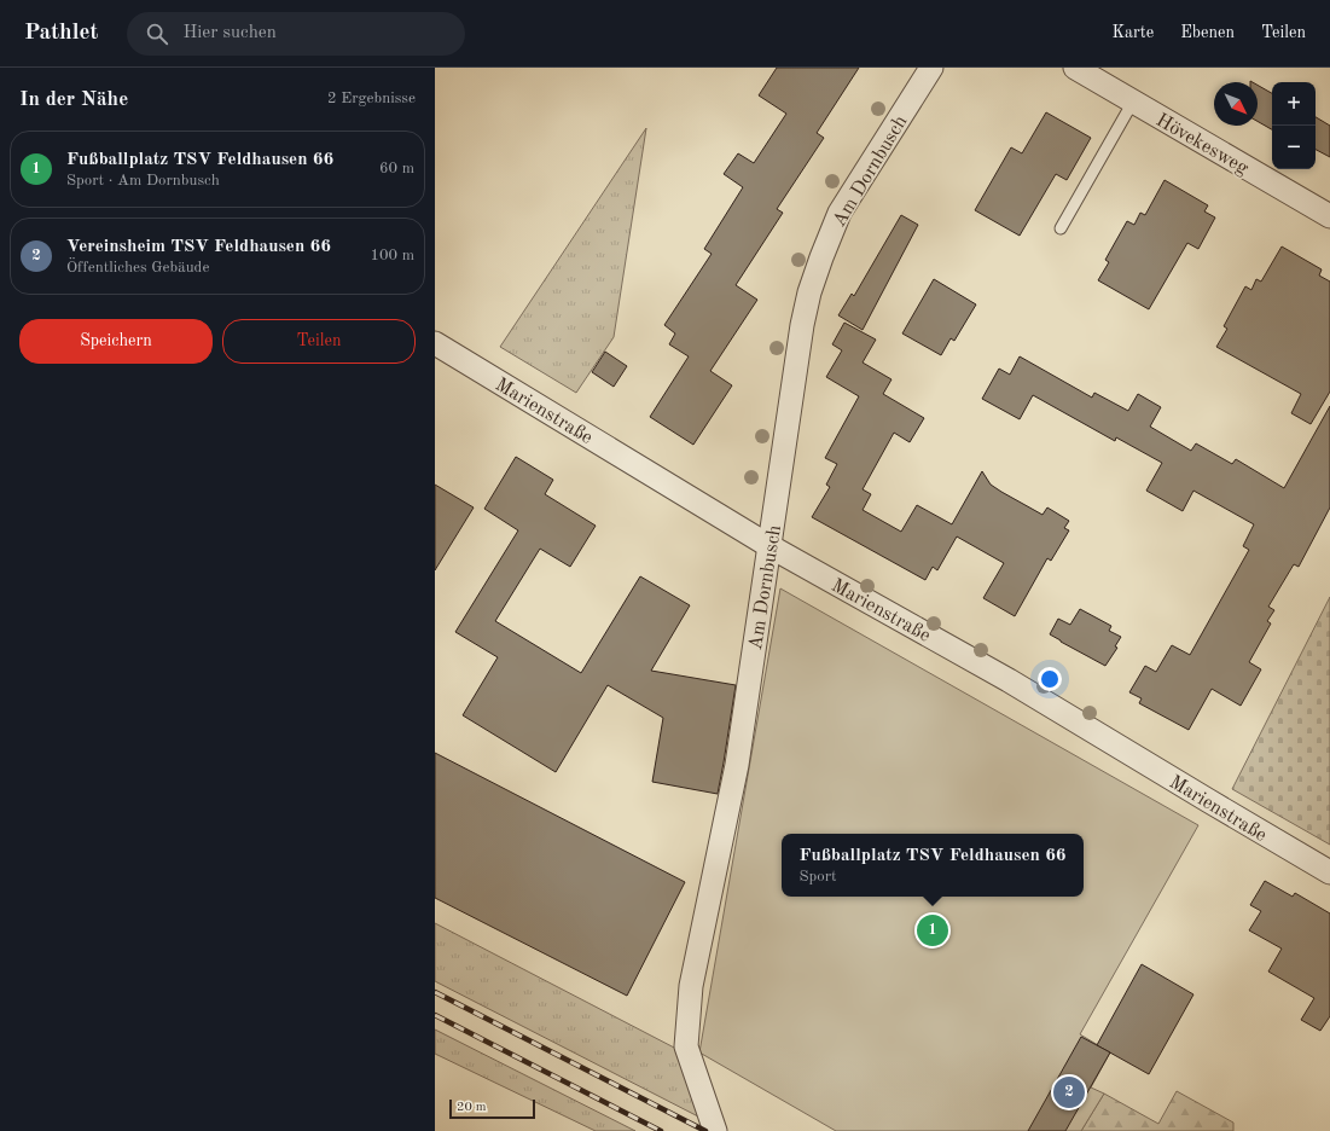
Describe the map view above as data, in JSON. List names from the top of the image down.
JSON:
{
  "streets": {
    "street": ["Hövekesweg", "Am Dornbusch", "Marienstraße"]
  },
  "crossings": [
    ["Am Dornbusch", "Marienstraße"]
  ],
  "scale_bar": "20 m",
  "north": "bottom right",
  "page": {
    "header": "Pathlet",
    "search": "Hier suchen",
    "nav": ["Karte", "Ebenen", "Teilen"],
    "heading": ["In der Nähe", "2 Ergebnisse"],
    "map_buttons": ["+", "−"],
    "list": [
      {
        "mark": "1",
        "name": "Fußballplatz TSV Feldhausen 66",
        "note": "Sport · Am Dornbusch",
        "value": "60 m"
      },
      {
        "mark": "2",
        "name": "Vereinsheim TSV Feldhausen 66",
        "note": "Öffentliches Gebäude",
        "value": "100 m"
      }
    ],
    "buttons": ["Speichern", "Teilen"],
    "popup": ["Fußballplatz TSV Feldhausen 66", "Sport"],
    "pins": ["1", "2"],
    "scale": "20 m"
  }
}
